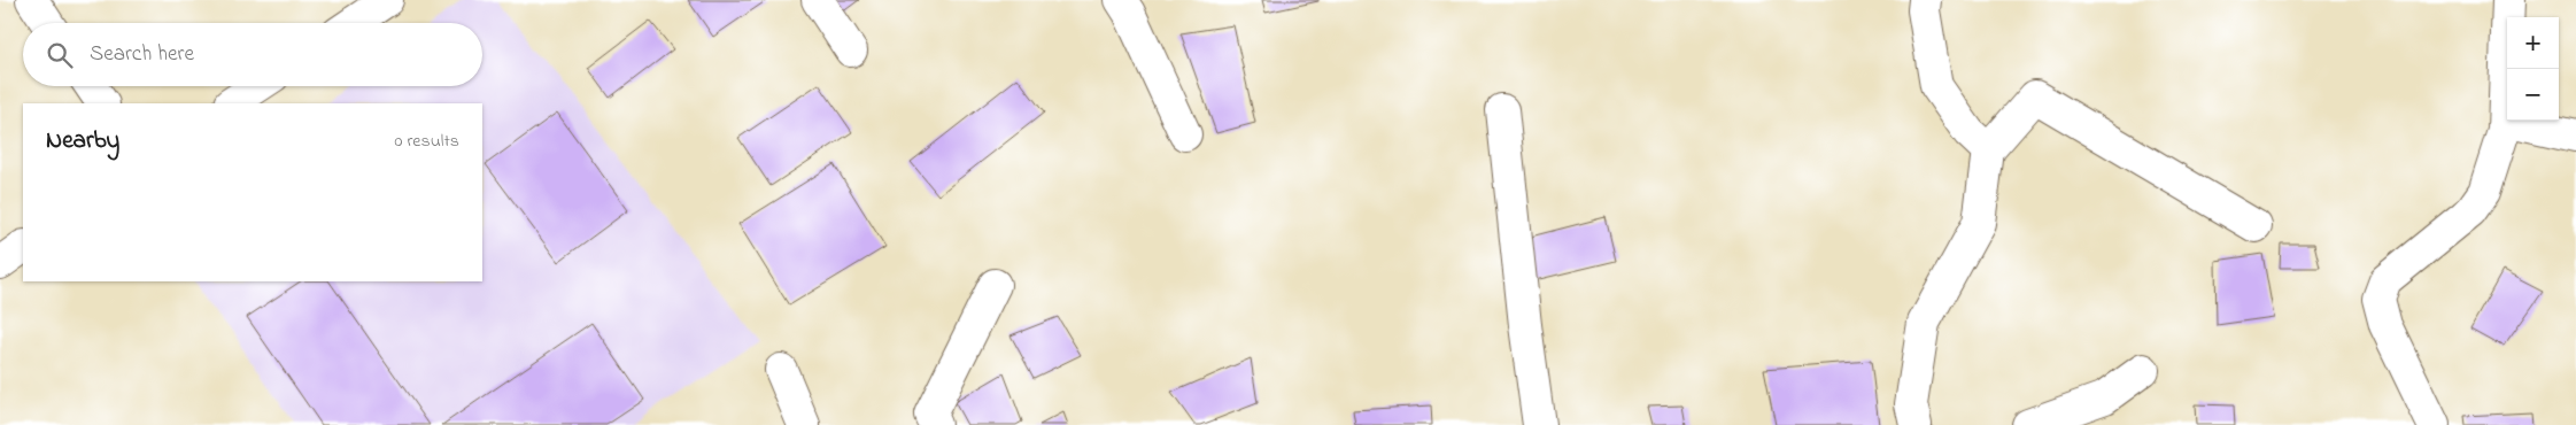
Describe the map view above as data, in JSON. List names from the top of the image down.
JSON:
{
  "page": {
    "map_buttons": ["+", "−"],
    "search": "Search here",
    "heading": ["Nearby", "0 results"]
  }
}
